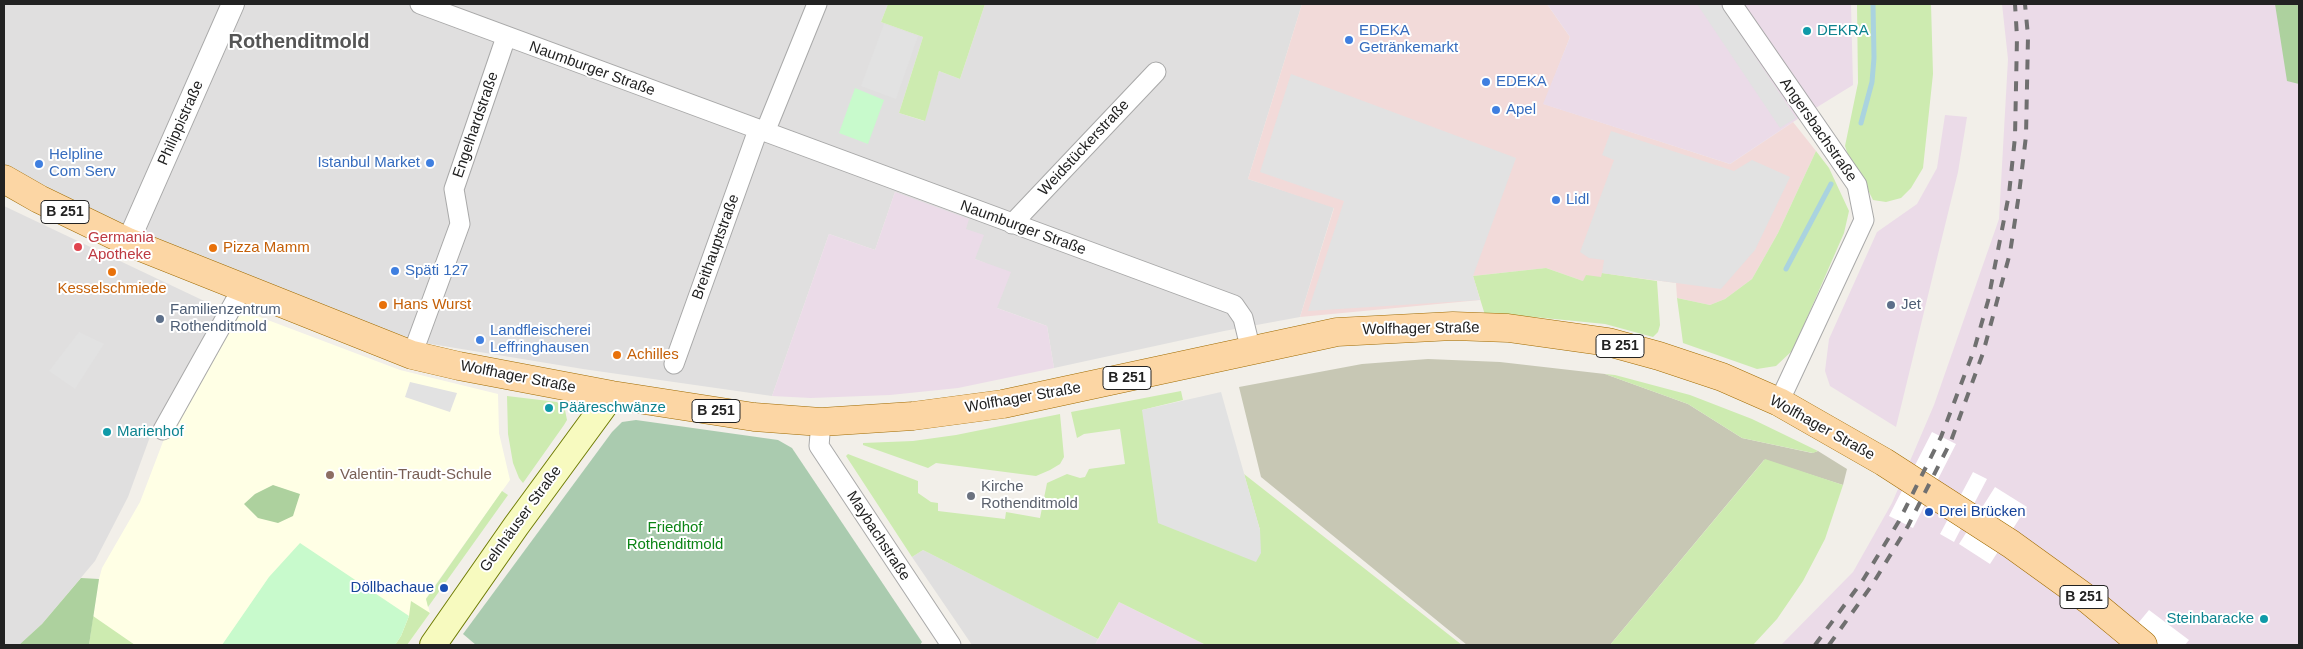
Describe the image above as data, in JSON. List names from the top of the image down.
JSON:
{
  "streets": {
    "main road": ["B 251", "Wolfhager Straße", "Gelnhäuser Straße"],
    "street": [
      "Naumburger Straße",
      "Philippistraße",
      "Engelhardstraße",
      "Angersbachstraße",
      "Weidstückerstraße",
      "Breithauptstraße",
      "Maybachstraße"
    ]
  },
  "crossings": [
    ["Naumburger Straße", "Engelhardstraße"],
    ["Naumburger Straße", "Weidstückerstraße"],
    ["Naumburger Straße", "Breithauptstraße"],
    ["Naumburger Straße", "Wolfhager Straße"],
    ["Philippistraße", "Wolfhager Straße"],
    ["Engelhardstraße", "Wolfhager Straße"],
    ["Angersbachstraße", "Wolfhager Straße"],
    ["Wolfhager Straße", "Gelnhäuser Straße"],
    ["Wolfhager Straße", "Maybachstraße"]
  ],
  "districts": ["Rothenditmold"],
  "parks": ["Friedhof Rothenditmold"],
  "places": [
    "DEKRA",
    "EDEKA Getränkemarkt",
    "EDEKA",
    "Apel",
    "Istanbul Market",
    "Helpline Com Serv",
    "Lidl",
    "Germania Apotheke",
    "Pizza Mamm",
    "Späti 127",
    "Kesselschmiede",
    "Hans Wurst",
    "Jet",
    "Familienzentrum Rothenditmold",
    "Landfleischerei Leffringhausen",
    "Achilles",
    "Pääreschwänze",
    "Marienhof",
    "Valentin-Traudt-Schule",
    "Kirche Rothenditmold",
    "Drei Brücken",
    "Döllbachaue",
    "Steinbaracke"
  ]
}
